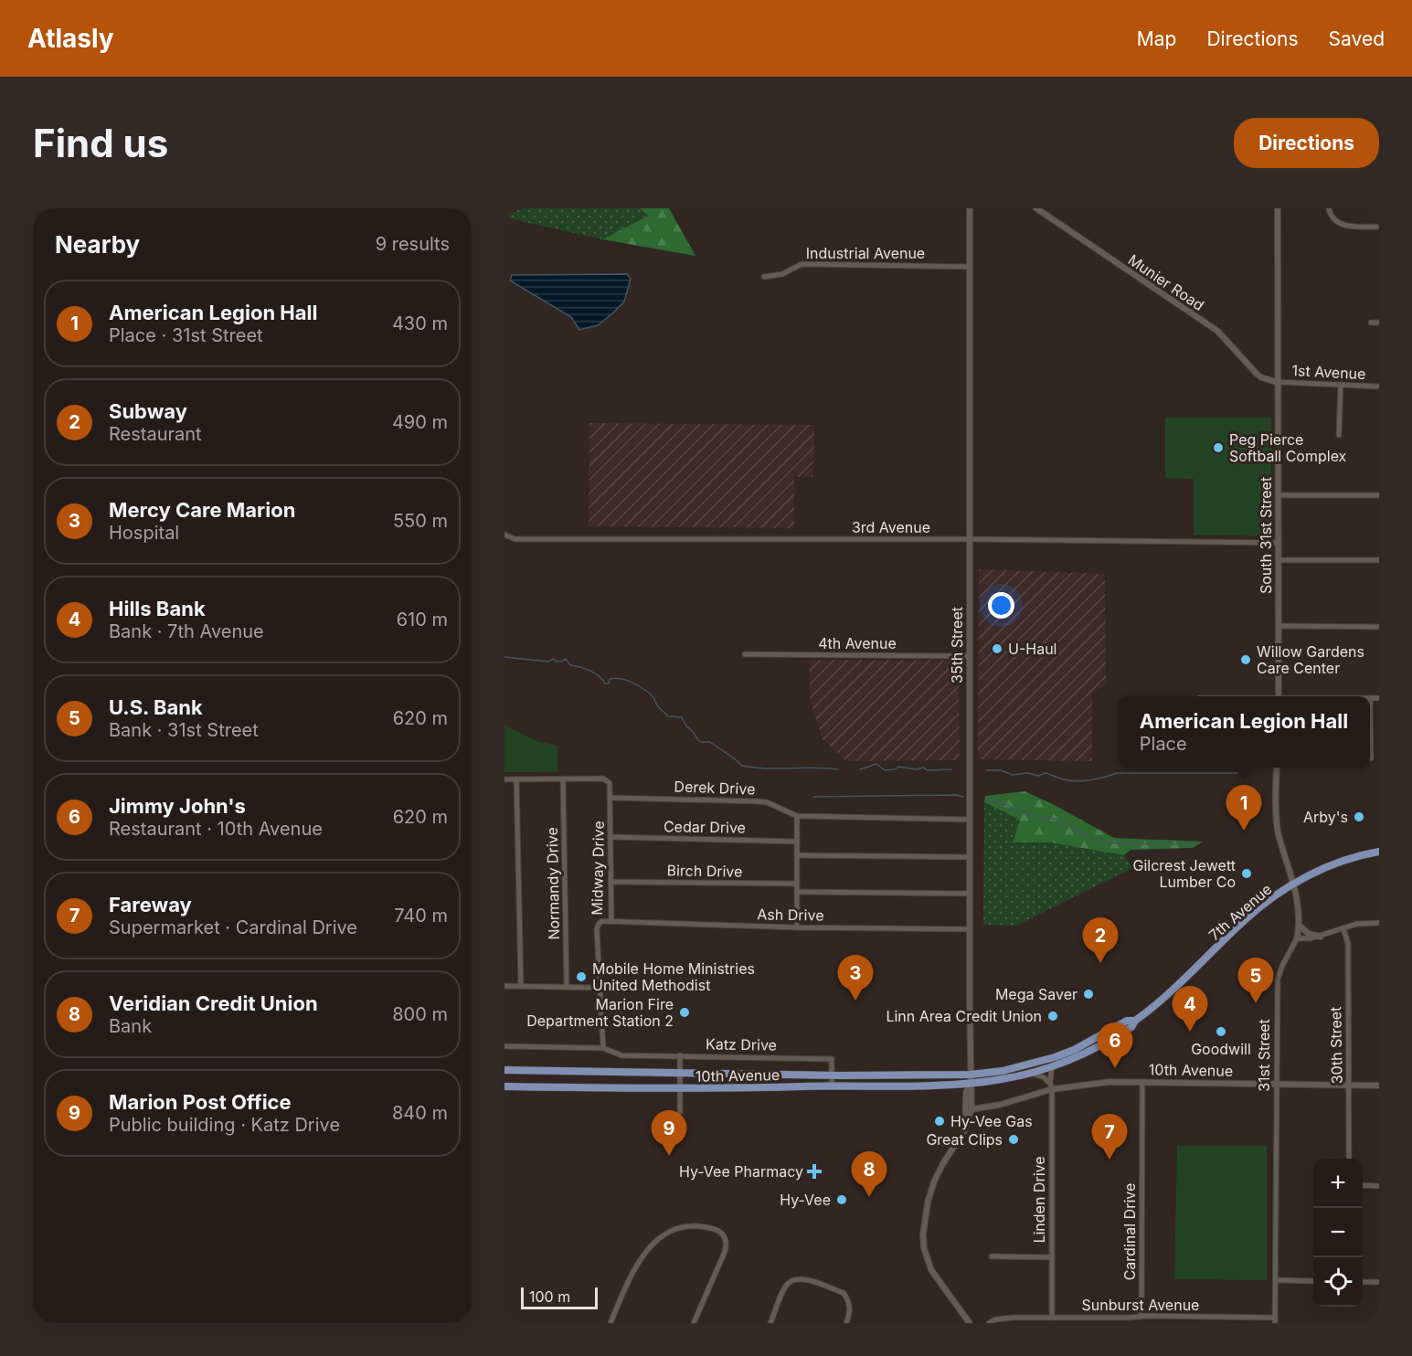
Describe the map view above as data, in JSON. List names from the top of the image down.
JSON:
{
  "streets": {
    "main road": ["7th Avenue", "10th Avenue"],
    "street": [
      "Industrial Avenue",
      "Munier Road",
      "1st Avenue",
      "3rd Avenue",
      "South 31st Street",
      "4th Avenue",
      "35th Street",
      "Derek Drive",
      "Cedar Drive",
      "Midway Drive",
      "Birch Drive",
      "Normandy Drive",
      "Ash Drive",
      "Katz Drive",
      "30th Street",
      "31st Street",
      "Linden Drive",
      "Cardinal Drive",
      "Sunburst Avenue"
    ]
  },
  "crossings": [
    ["Industrial Avenue", "35th Street"],
    ["Munier Road", "1st Avenue"],
    ["Munier Road", "South 31st Street"],
    ["1st Avenue", "South 31st Street"],
    ["3rd Avenue", "South 31st Street"],
    ["3rd Avenue", "35th Street"],
    ["4th Avenue", "35th Street"],
    ["35th Street", "Derek Drive"],
    ["35th Street", "7th Avenue"],
    ["35th Street", "Ash Drive"],
    ["35th Street", "10th Avenue"],
    ["Derek Drive", "Midway Drive"],
    ["Cedar Drive", "Midway Drive"],
    ["Midway Drive", "Birch Drive"],
    ["Midway Drive", "Ash Drive"],
    ["7th Avenue", "31st Street"],
    ["7th Avenue", "10th Avenue"],
    ["7th Avenue", "Linden Drive"],
    ["Katz Drive", "10th Avenue"],
    ["30th Street", "10th Avenue"],
    ["31st Street", "10th Avenue"],
    ["31st Street", "Sunburst Avenue"],
    ["10th Avenue", "Linden Drive"],
    ["10th Avenue", "Cardinal Drive"],
    ["Linden Drive", "Sunburst Avenue"],
    ["Cardinal Drive", "Sunburst Avenue"]
  ],
  "places": {
    "other": [
      "Peg Pierce Softball Complex",
      "U-Haul",
      "Willow Gardens Care Center",
      "Arby's",
      "Gilcrest Jewett Lumber Co",
      "Mobile Home Ministries United Methodist",
      "Mega Saver",
      "Marion Fire Department Station 2",
      "Linn Area Credit Union",
      "Goodwill",
      "Hy-Vee Gas",
      "Great Clips",
      "Hy-Vee"
    ],
    "health": ["Hy-Vee Pharmacy"]
  },
  "scale_bar": "100 m",
  "page": {
    "header": "Atlasly",
    "nav": ["Map", "Directions", "Saved"],
    "buttons": "Directions",
    "title": "Find us",
    "heading": ["Nearby", "9 results"],
    "list": [
      {
        "mark": "1",
        "name": "American Legion Hall",
        "note": "Place · 31st Street",
        "value": "430 m"
      },
      {
        "mark": "2",
        "name": "Subway",
        "note": "Restaurant",
        "value": "490 m"
      },
      {
        "mark": "3",
        "name": "Mercy Care Marion",
        "note": "Hospital",
        "value": "550 m"
      },
      {
        "mark": "4",
        "name": "Hills Bank",
        "note": "Bank · 7th Avenue",
        "value": "610 m"
      },
      {
        "mark": "5",
        "name": "U.S. Bank",
        "note": "Bank · 31st Street",
        "value": "620 m"
      },
      {
        "mark": "6",
        "name": "Jimmy John's",
        "note": "Restaurant · 10th Avenue",
        "value": "620 m"
      },
      {
        "mark": "7",
        "name": "Fareway",
        "note": "Supermarket · Cardinal Drive",
        "value": "740 m"
      },
      {
        "mark": "8",
        "name": "Veridian Credit Union",
        "note": "Bank",
        "value": "800 m"
      },
      {
        "mark": "9",
        "name": "Marion Post Office",
        "note": "Public building · Katz Drive",
        "value": "840 m"
      }
    ],
    "popup": ["American Legion Hall", "Place"],
    "pins": [
      "1",
      "2",
      "3",
      "5",
      "4",
      "6",
      "9",
      "7",
      "8"
    ],
    "map_buttons": ["+", "−"],
    "scale": "100 m"
  }
}
